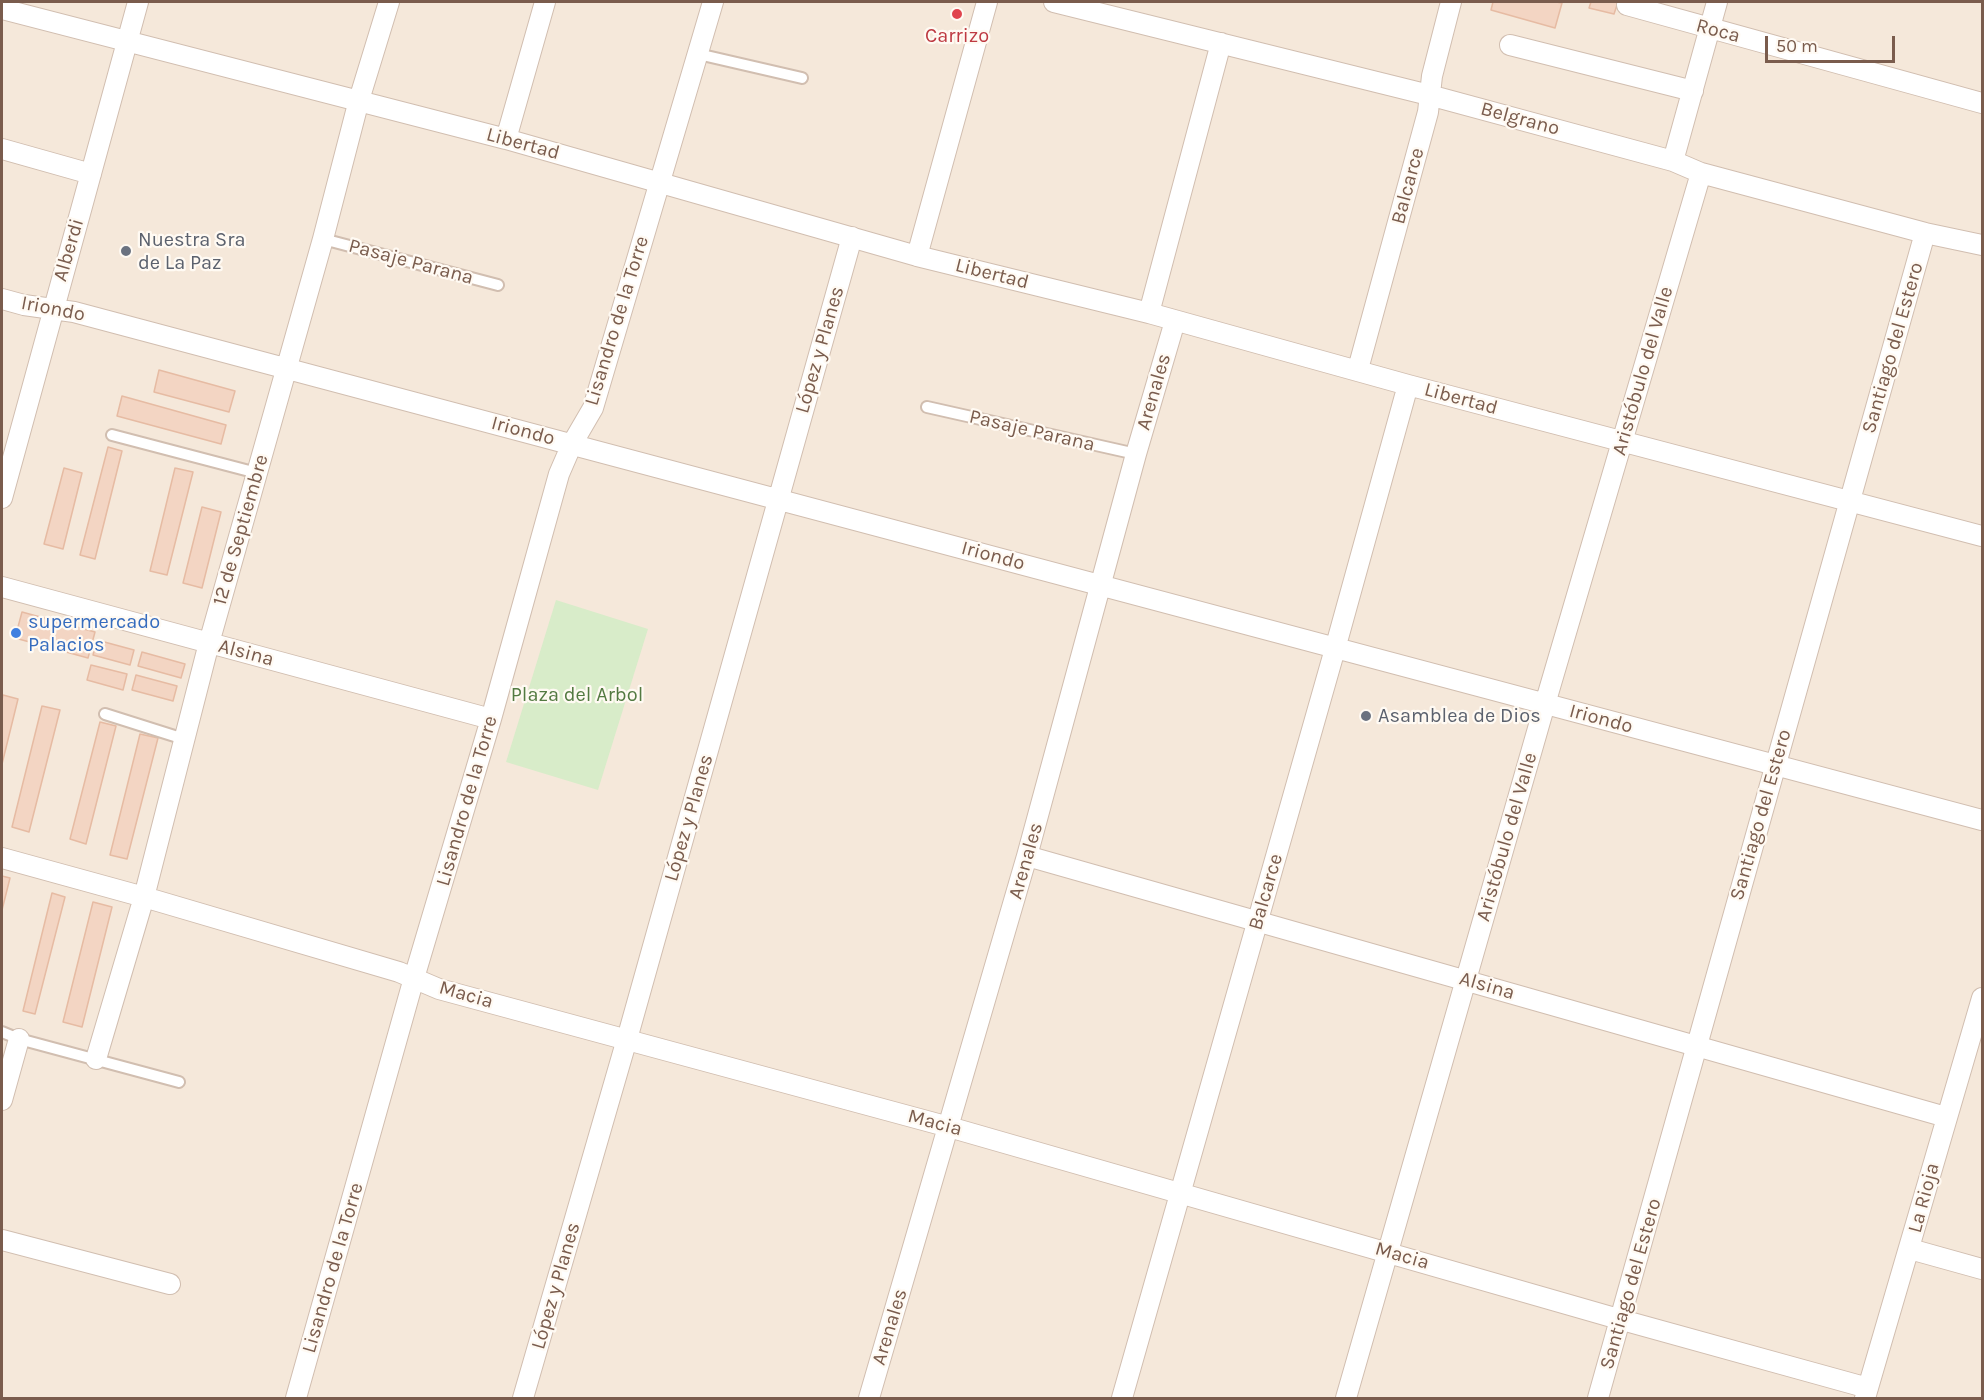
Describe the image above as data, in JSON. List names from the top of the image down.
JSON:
{
  "streets": {
    "street": [
      "Roca",
      "Belgrano",
      "Libertad",
      "Balcarce",
      "Alberdi",
      "Iriondo",
      "Lisandro de la Torre",
      "Santiago del Estero",
      "López y Planes",
      "Aristóbulo del Valle",
      "Arenales",
      "12 de Septiembre",
      "Alsina",
      "Macia",
      "La Rioja"
    ],
    "lane": ["Pasaje Parana"]
  },
  "crossings": [
    ["Belgrano", "Balcarce"],
    ["Belgrano", "Santiago del Estero"],
    ["Belgrano", "Aristóbulo del Valle"],
    ["Libertad", "Balcarce"],
    ["Libertad", "Alberdi"],
    ["Libertad", "Lisandro de la Torre"],
    ["Libertad", "Santiago del Estero"],
    ["Libertad", "López y Planes"],
    ["Libertad", "Aristóbulo del Valle"],
    ["Libertad", "Arenales"],
    ["Libertad", "12 de Septiembre"],
    ["Balcarce", "Iriondo"],
    ["Balcarce", "Alsina"],
    ["Balcarce", "Macia"],
    ["Alberdi", "Iriondo"],
    ["Pasaje Parana", "Arenales"],
    ["Pasaje Parana", "12 de Septiembre"],
    ["Iriondo", "Lisandro de la Torre"],
    ["Iriondo", "Santiago del Estero"],
    ["Iriondo", "López y Planes"],
    ["Iriondo", "Aristóbulo del Valle"],
    ["Iriondo", "Arenales"],
    ["Iriondo", "12 de Septiembre"],
    ["Lisandro de la Torre", "Alsina"],
    ["Lisandro de la Torre", "Macia"],
    ["Santiago del Estero", "Alsina"],
    ["Santiago del Estero", "Macia"],
    ["López y Planes", "Macia"],
    ["Aristóbulo del Valle", "Alsina"],
    ["Aristóbulo del Valle", "Macia"],
    ["Arenales", "Alsina"],
    ["Arenales", "Macia"],
    ["12 de Septiembre", "Alsina"],
    ["12 de Septiembre", "Macia"],
    ["Alsina", "La Rioja"],
    ["Macia", "La Rioja"]
  ],
  "parks": ["Plaza del Arbol"],
  "places": [
    "Carrizo",
    "Nuestra Sra de La Paz",
    "supermercado Palacios",
    "Asamblea de Dios"
  ],
  "scale_bar": "50 m"
}
